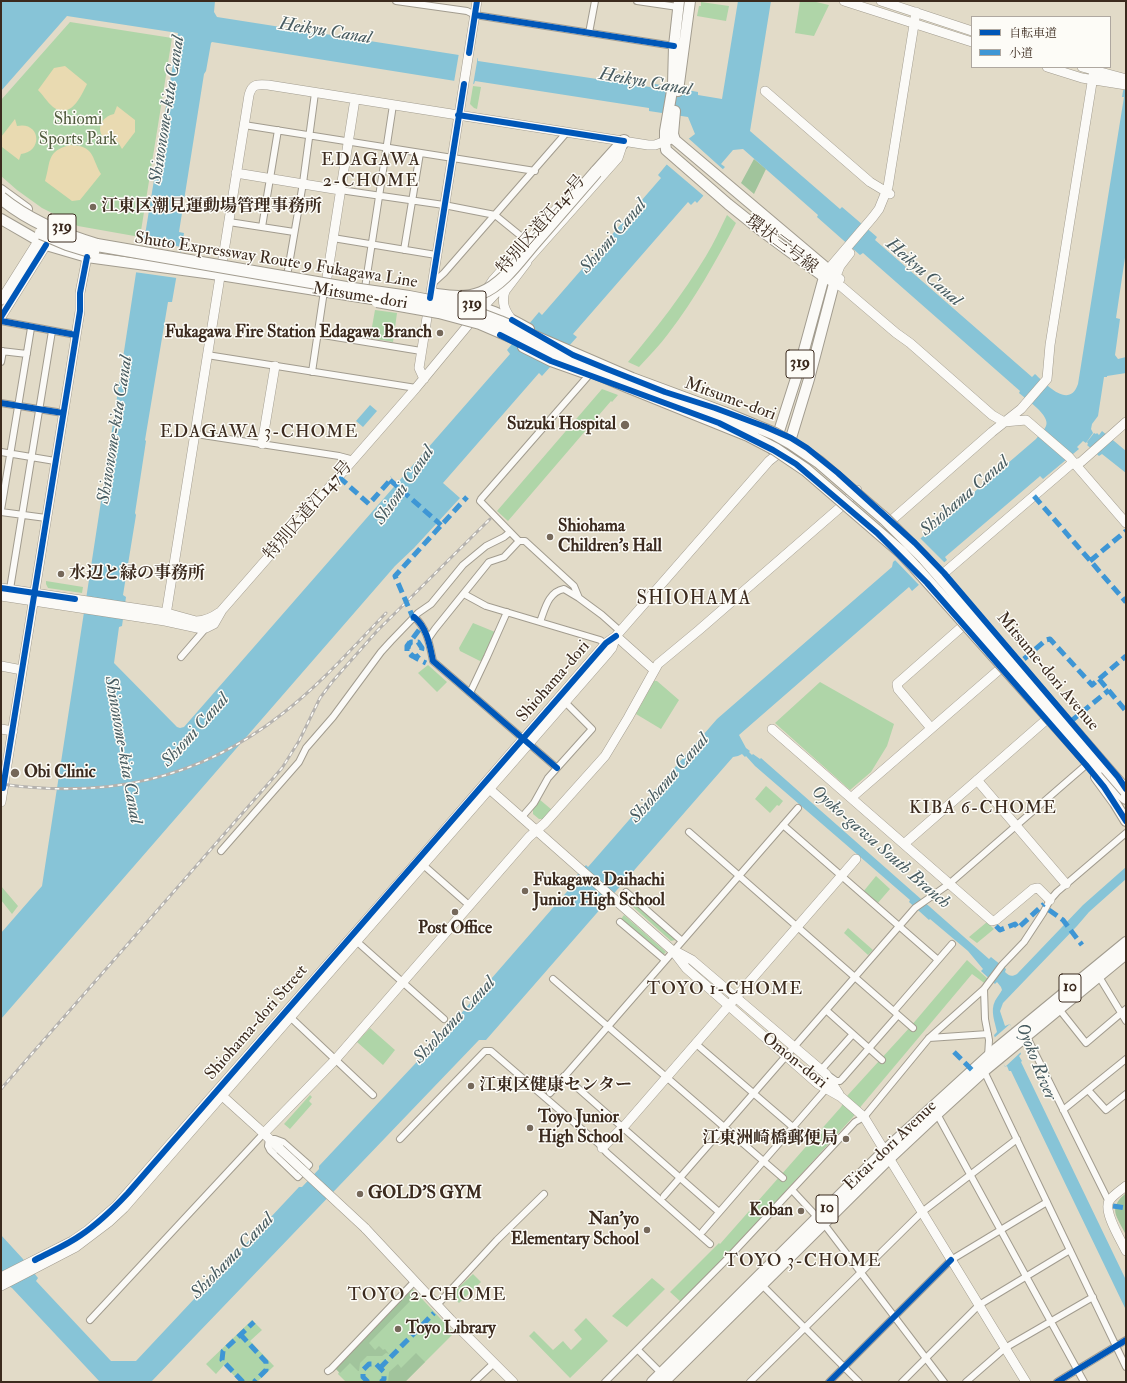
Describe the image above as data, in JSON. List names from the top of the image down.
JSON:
{
  "streets": {
    "highway": ["Shuto Expressway Route 9 Fukagawa Line"],
    "main road": [
      "319",
      "環状三号線",
      "Mitsume-dori",
      "Mitsume-dori Avenue",
      "10",
      "Eitai-dori Avenue"
    ],
    "street": ["特別区道江147号", "Shiohama-dori", "Omon-dori"],
    "cycle path": ["Shiohama-dori Street"]
  },
  "crossings": [
    ["特別区道江147号", "Mitsume-dori"],
    ["319", "環状三号線"],
    ["319", "Mitsume-dori"],
    ["319", "Shiohama-dori"],
    ["環状三号線", "Mitsume-dori"],
    ["環状三号線", "Shiohama-dori"],
    ["Shuto Expressway Route 9 Fukagawa Line", "Mitsume-dori"],
    ["Shuto Expressway Route 9 Fukagawa Line", "Mitsume-dori Avenue"],
    ["Mitsume-dori", "Mitsume-dori Avenue"],
    ["Mitsume-dori", "Shiohama-dori"],
    ["10", "Eitai-dori Avenue"]
  ],
  "districts": [
    "EDAGAWA 2-CHOME",
    "EDAGAWA 3-CHOME",
    "SHIOHAMA",
    "KIBA 6-CHOME",
    "TOYO 1-CHOME",
    "TOYO 3-CHOME",
    "TOYO 2-CHOME"
  ],
  "water": [
    "Heikyu Canal",
    "Shinonome-kita Canal",
    "Shiomi Canal",
    "Shiohama Canal",
    "Oyoko-gawa South Branch",
    "Oyoko River"
  ],
  "parks": ["Shiomi Sports Park"],
  "places": [
    "江東区潮見運動場管理事務所",
    "Fukagawa Fire Station Edagawa Branch",
    "Suzuki Hospital",
    "Shiohama Children's Hall",
    "水辺と緑の事務所",
    "Obi Clinic",
    "Fukagawa Daihachi Junior High School",
    "Post Office",
    "江東区健康センター",
    "Toyo Junior High School",
    "江東洲崎橋郵便局",
    "GOLD'S GYM",
    "Koban",
    "Nan'yo Elementary School",
    "Toyo Library"
  ],
  "legend": ["自転車道", "小道"]
}
